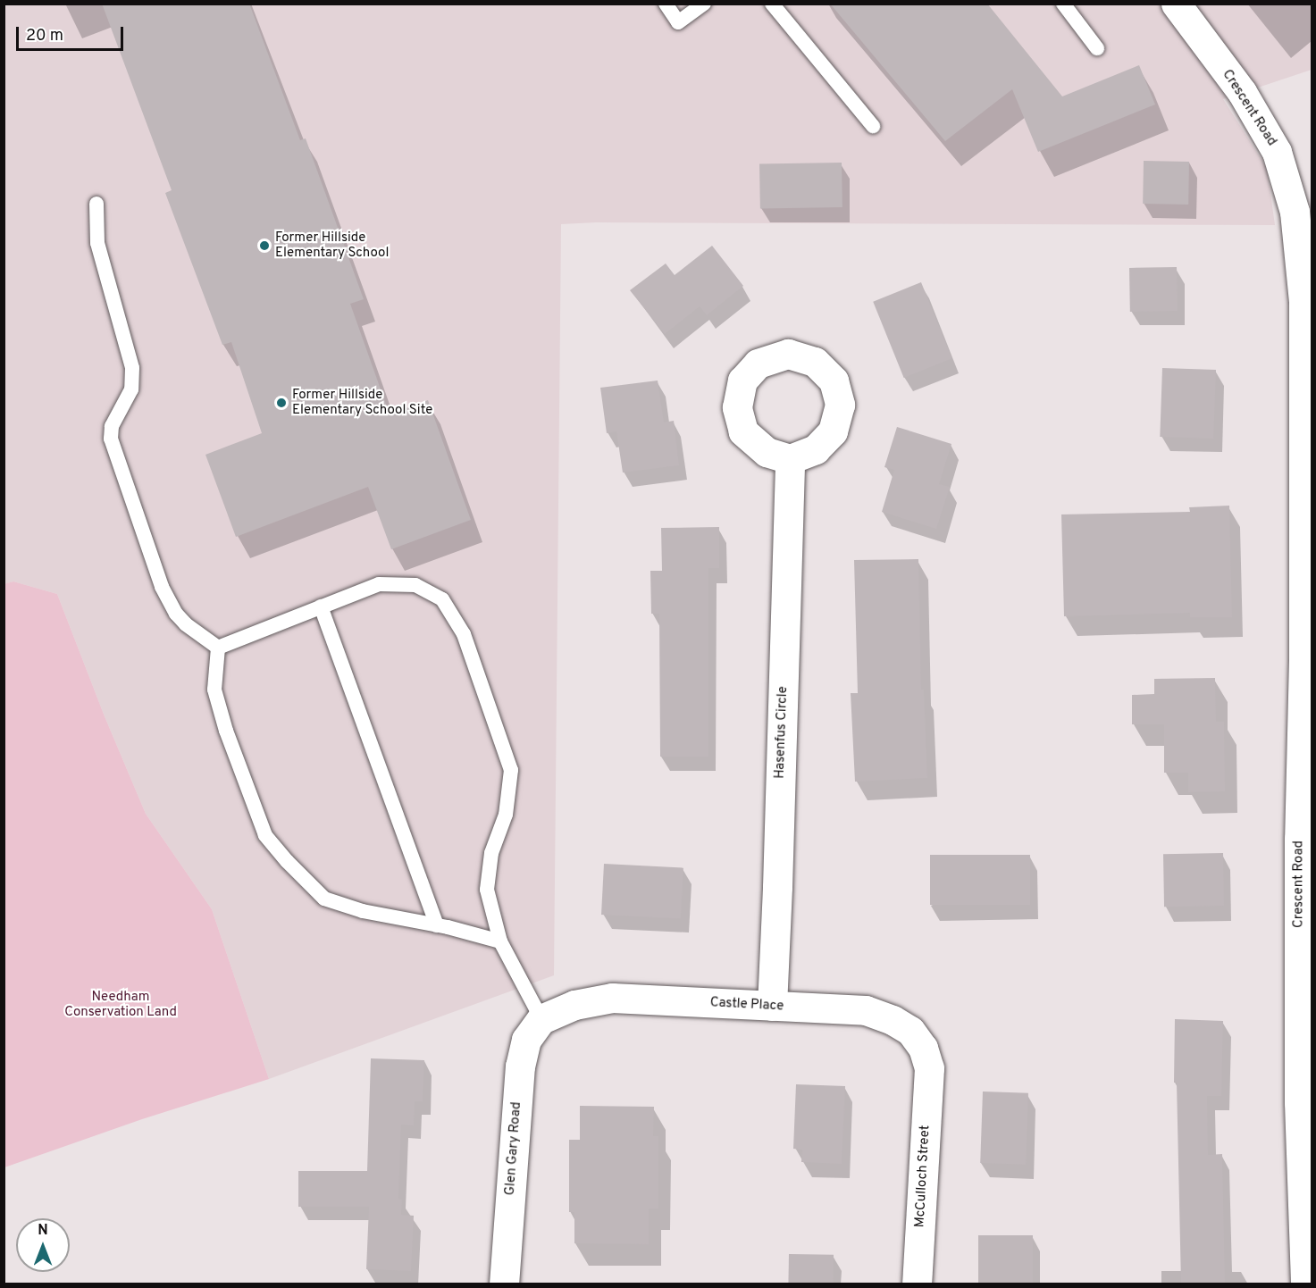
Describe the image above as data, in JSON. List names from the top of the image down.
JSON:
{
  "streets": {
    "street": [
      "Crescent Road",
      "Hasenfus Circle",
      "Castle Place",
      "Glen Gary Road",
      "McCulloch Street"
    ]
  },
  "crossings": [
    ["Hasenfus Circle", "Castle Place"],
    ["Castle Place", "Glen Gary Road"],
    ["Castle Place", "McCulloch Street"]
  ],
  "parks": ["Needham Conservation Land"],
  "places": ["Former Hillside Elementary School", "Former Hillside Elementary School Site"],
  "scale_bar": "20 m",
  "north": "top"
}
